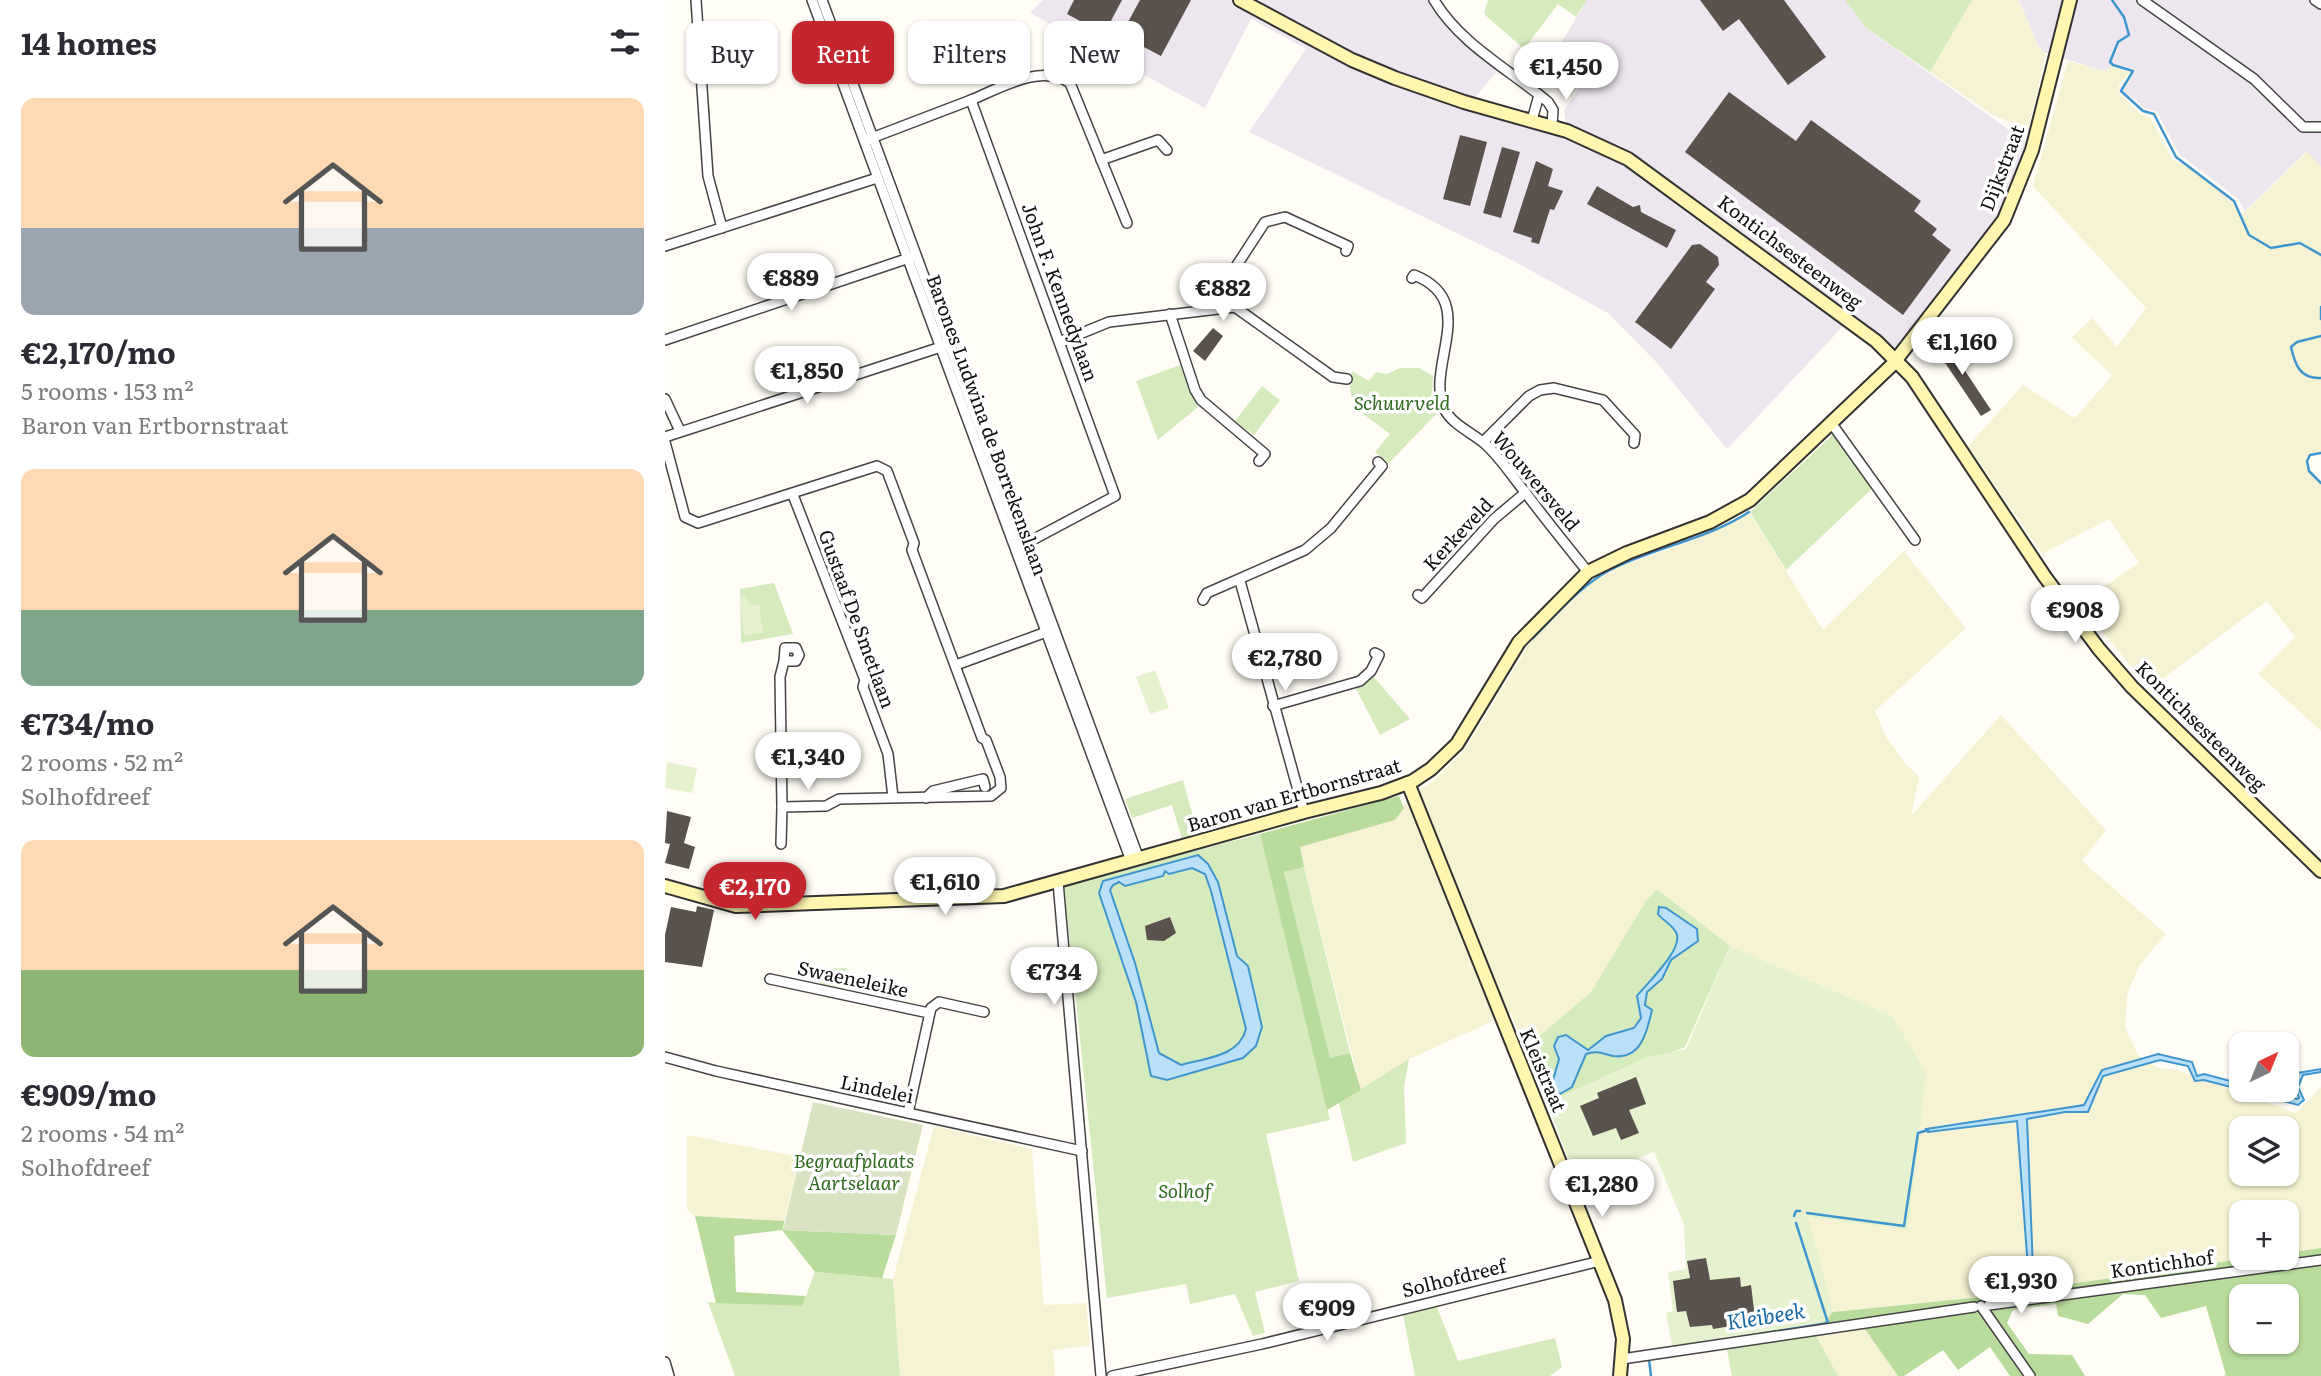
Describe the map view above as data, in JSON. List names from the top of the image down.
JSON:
{
  "streets": {
    "street": [
      "Dijkstraat",
      "Kontichsesteenweg",
      "John F. Kennedylaan",
      "Barones Ludwina de Borrekenslaan",
      "Wouwersveld",
      "Kerkeveld",
      "Gustaaf De Smetlaan",
      "Baron van Ertbornstraat",
      "Swaeneleike",
      "Kleistraat",
      "Lindelei",
      "Kontichhof",
      "Solhofdreef"
    ]
  },
  "crossings": [
    ["Dijkstraat", "Kontichsesteenweg"],
    ["Dijkstraat", "Baron van Ertbornstraat"],
    ["Kontichsesteenweg", "Baron van Ertbornstraat"],
    ["John F. Kennedylaan", "Barones Ludwina de Borrekenslaan"],
    ["Barones Ludwina de Borrekenslaan", "Baron van Ertbornstraat"],
    ["Wouwersveld", "Kerkeveld"],
    ["Wouwersveld", "Baron van Ertbornstraat"],
    ["Baron van Ertbornstraat", "Kleistraat"],
    ["Swaeneleike", "Lindelei"],
    ["Kleistraat", "Kontichhof"],
    ["Kleistraat", "Solhofdreef"]
  ],
  "water": ["Kleibeek"],
  "parks": ["Schuurveld", "Begraafplaats Aartselaar", "Solhof"],
  "north": "top right",
  "page": {
    "heading": "14 homes",
    "chip": [
      "Buy",
      "Rent",
      "Filters",
      "New"
    ],
    "price": [
      "€1,450",
      "€889",
      "€882",
      "€1,160",
      "€1,850",
      "€908",
      "€2,780",
      "€1,340",
      "€1,610",
      "€2,170",
      "€734",
      "€1,280",
      "€1,930",
      "€909"
    ],
    "list": [
      {
        "name": "€2,170/mo",
        "note": "5 rooms · 153 m² · Baron van Ertbornstraat"
      },
      {
        "name": "€734/mo",
        "note": "2 rooms · 52 m² · Solhofdreef"
      },
      {
        "name": "€909/mo",
        "note": "2 rooms · 54 m² · Solhofdreef"
      }
    ],
    "map_buttons": ["+", "−"]
  }
}
